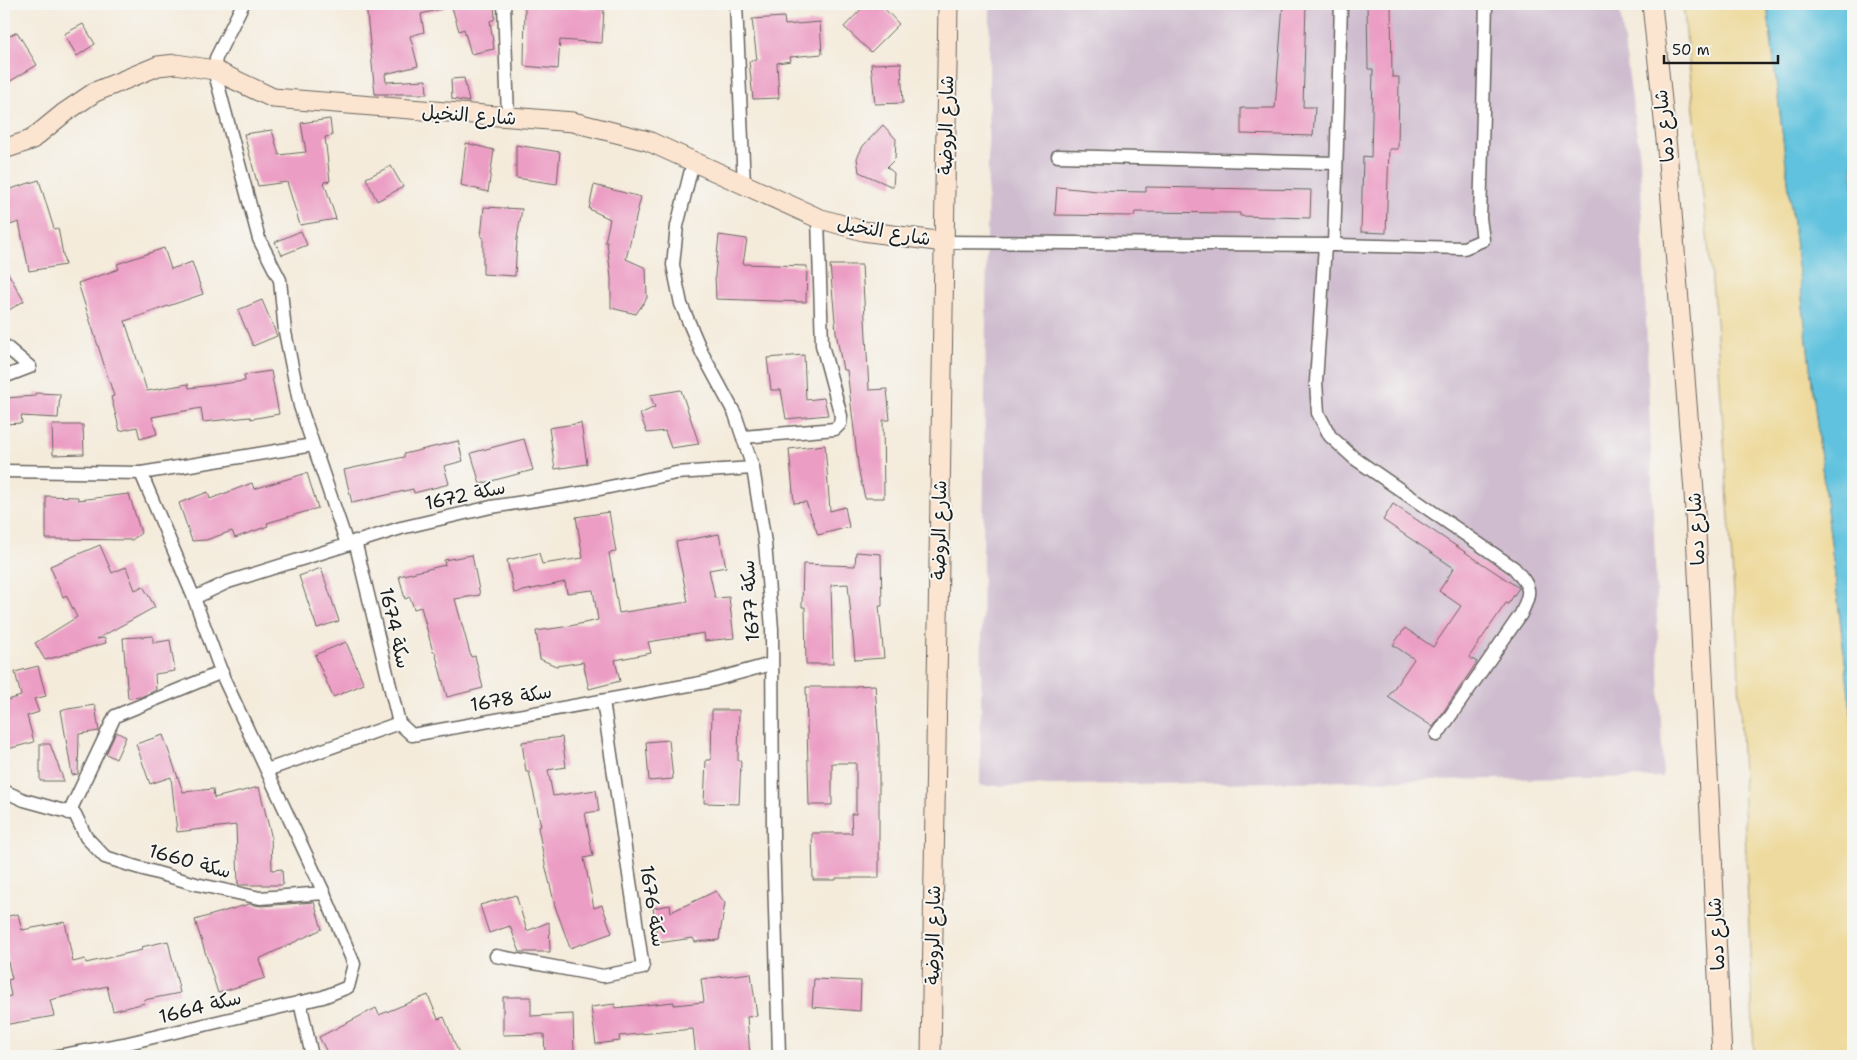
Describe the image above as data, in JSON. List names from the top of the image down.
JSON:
{
  "streets": {
    "main road": ["شارع النخيل", "شارع الروضة", "شارع دما"],
    "street": [
      "سكة 1672",
      "سكة 1677",
      "سكة 1674",
      "سكة 1678",
      "سكة 1660",
      "سكة 1676",
      "سكة 1664"
    ]
  },
  "crossings": [
    ["شارع النخيل", "شارع الروضة"],
    ["شارع النخيل", "سكة 1677"],
    ["شارع النخيل", "سكة 1674"],
    ["سكة 1672", "سكة 1677"],
    ["سكة 1672", "سكة 1674"],
    ["سكة 1677", "سكة 1678"],
    ["سكة 1674", "سكة 1678"],
    ["سكة 1678", "سكة 1676"],
    ["سكة 1660", "سكة 1664"]
  ],
  "scale_bar": "50 m"
}
